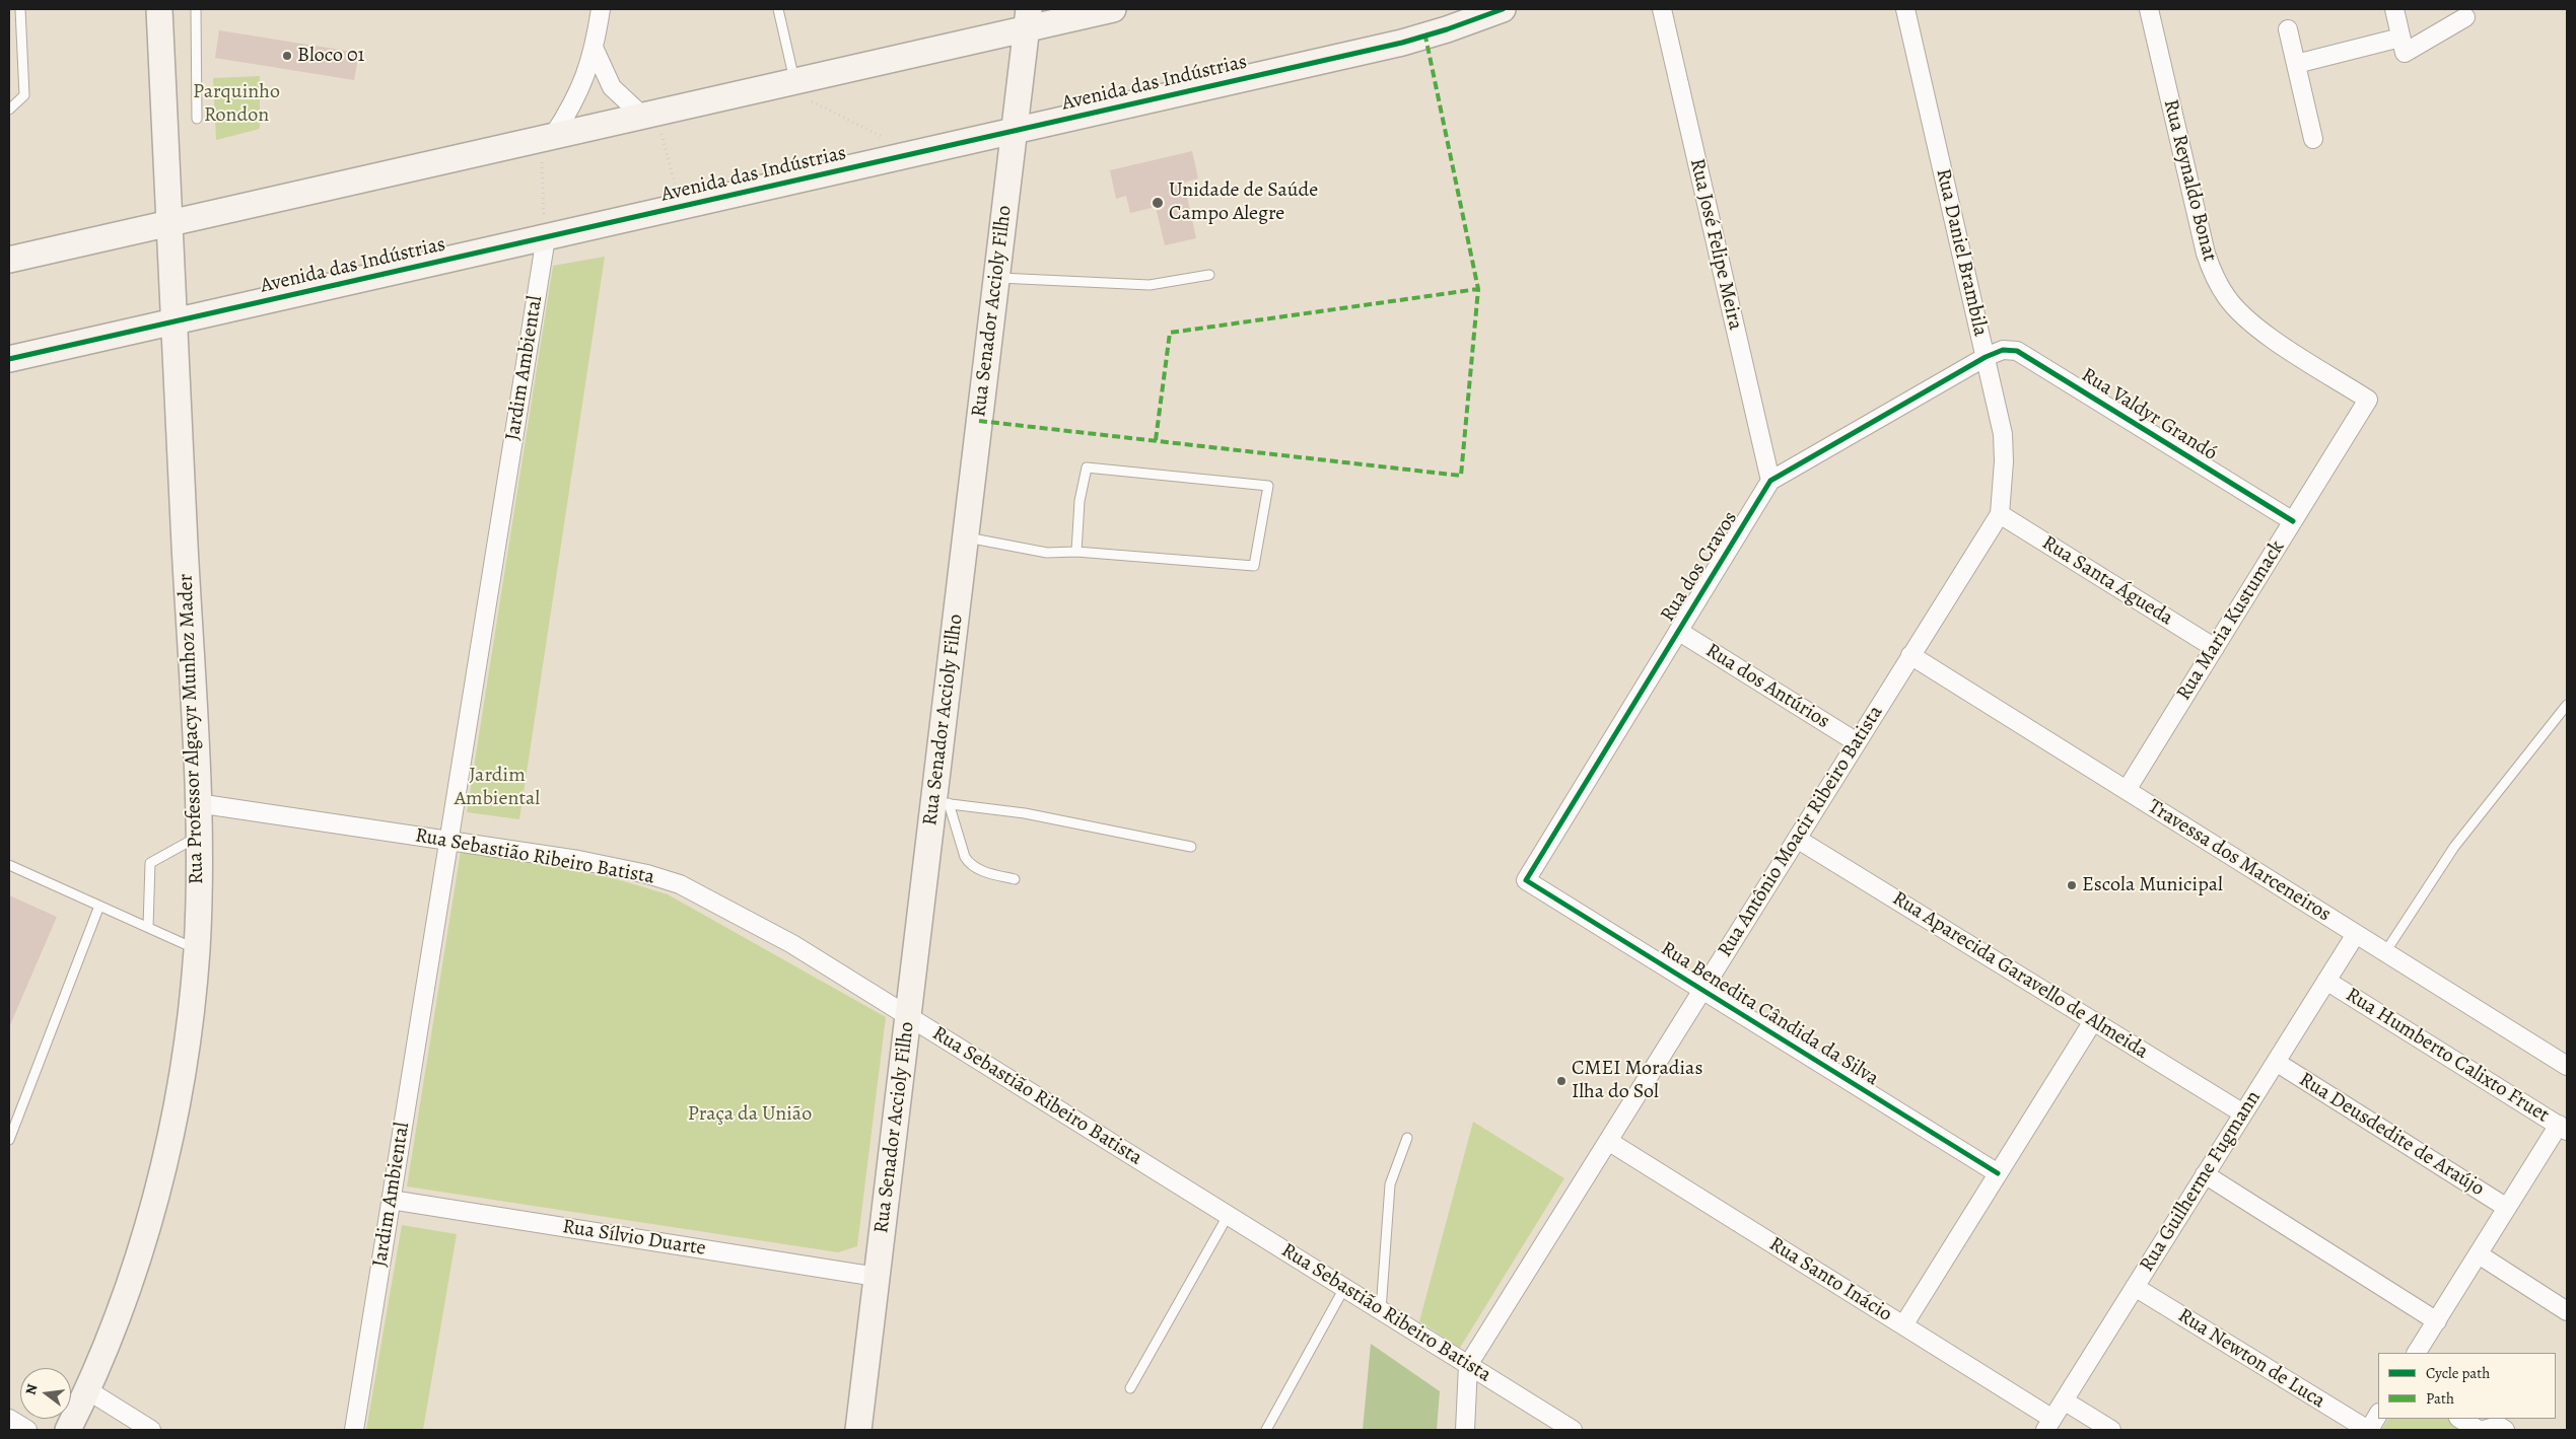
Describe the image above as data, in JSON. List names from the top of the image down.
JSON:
{
  "streets": {
    "street": [
      "Avenida das Indústrias",
      "Rua Reynaldo Bonat",
      "Rua José Felipe Meira",
      "Rua Daniel Brambila",
      "Rua Senador Accioly Filho",
      "Jardim Ambiental",
      "Rua Valdyr Grandó",
      "Rua dos Cravos",
      "Rua Santa Águeda",
      "Rua Maria Kustumack",
      "Rua dos Antúrios",
      "Rua Professor Algacyr Munhoz Mader",
      "Rua Antônio Moacir Ribeiro Batista",
      "Rua Sebastião Ribeiro Batista",
      "Travessa dos Marceneiros",
      "Rua Aparecida Garavello de Almeida",
      "Rua Benedita Cândida da Silva",
      "Rua Humberto Calixto Fruet",
      "Rua Deusdedite de Araújo",
      "Rua Guilherme Fugmann",
      "Rua Sílvio Duarte",
      "Rua Santo Inácio",
      "Rua Newton de Luca"
    ]
  },
  "crossings": [
    ["Avenida das Indústrias", "Rua Senador Accioly Filho"],
    ["Avenida das Indústrias", "Jardim Ambiental"],
    ["Avenida das Indústrias", "Rua Professor Algacyr Munhoz Mader"],
    ["Rua Reynaldo Bonat", "Rua Maria Kustumack"],
    ["Rua José Felipe Meira", "Rua dos Cravos"],
    ["Rua Daniel Brambila", "Rua Valdyr Grandó"],
    ["Rua Daniel Brambila", "Rua dos Cravos"],
    ["Rua Daniel Brambila", "Rua Santa Águeda"],
    ["Rua Daniel Brambila", "Rua Antônio Moacir Ribeiro Batista"],
    ["Rua Daniel Brambila", "Travessa dos Marceneiros"],
    ["Rua Senador Accioly Filho", "Rua Sebastião Ribeiro Batista"],
    ["Rua Senador Accioly Filho", "Rua Sílvio Duarte"],
    ["Jardim Ambiental", "Rua Sebastião Ribeiro Batista"],
    ["Jardim Ambiental", "Rua Sílvio Duarte"],
    ["Rua Valdyr Grandó", "Rua dos Cravos"],
    ["Rua Valdyr Grandó", "Rua Maria Kustumack"],
    ["Rua dos Cravos", "Rua dos Antúrios"],
    ["Rua dos Cravos", "Rua Benedita Cândida da Silva"],
    ["Rua Santa Águeda", "Rua Maria Kustumack"],
    ["Rua Maria Kustumack", "Travessa dos Marceneiros"],
    ["Rua dos Antúrios", "Rua Antônio Moacir Ribeiro Batista"],
    ["Rua Professor Algacyr Munhoz Mader", "Rua Sebastião Ribeiro Batista"],
    ["Rua Antônio Moacir Ribeiro Batista", "Rua Sebastião Ribeiro Batista"],
    ["Rua Antônio Moacir Ribeiro Batista", "Travessa dos Marceneiros"],
    ["Rua Antônio Moacir Ribeiro Batista", "Rua Aparecida Garavello de Almeida"],
    ["Rua Antônio Moacir Ribeiro Batista", "Rua Benedita Cândida da Silva"],
    ["Rua Antônio Moacir Ribeiro Batista", "Rua Santo Inácio"],
    ["Travessa dos Marceneiros", "Rua Guilherme Fugmann"],
    ["Rua Aparecida Garavello de Almeida", "Rua Guilherme Fugmann"],
    ["Rua Humberto Calixto Fruet", "Rua Guilherme Fugmann"],
    ["Rua Deusdedite de Araújo", "Rua Guilherme Fugmann"],
    ["Rua Guilherme Fugmann", "Rua Santo Inácio"],
    ["Rua Guilherme Fugmann", "Rua Newton de Luca"]
  ],
  "parks": ["Parquinho Rondon", "Jardim Ambiental", "Praça da União"],
  "places": [
    "Bloco 01",
    "Unidade de Saúde Campo Alegre",
    "Escola Municipal",
    "CMEI Moradias Ilha do Sol"
  ],
  "legend": ["Cycle path", "Path"],
  "north": "left"
}
